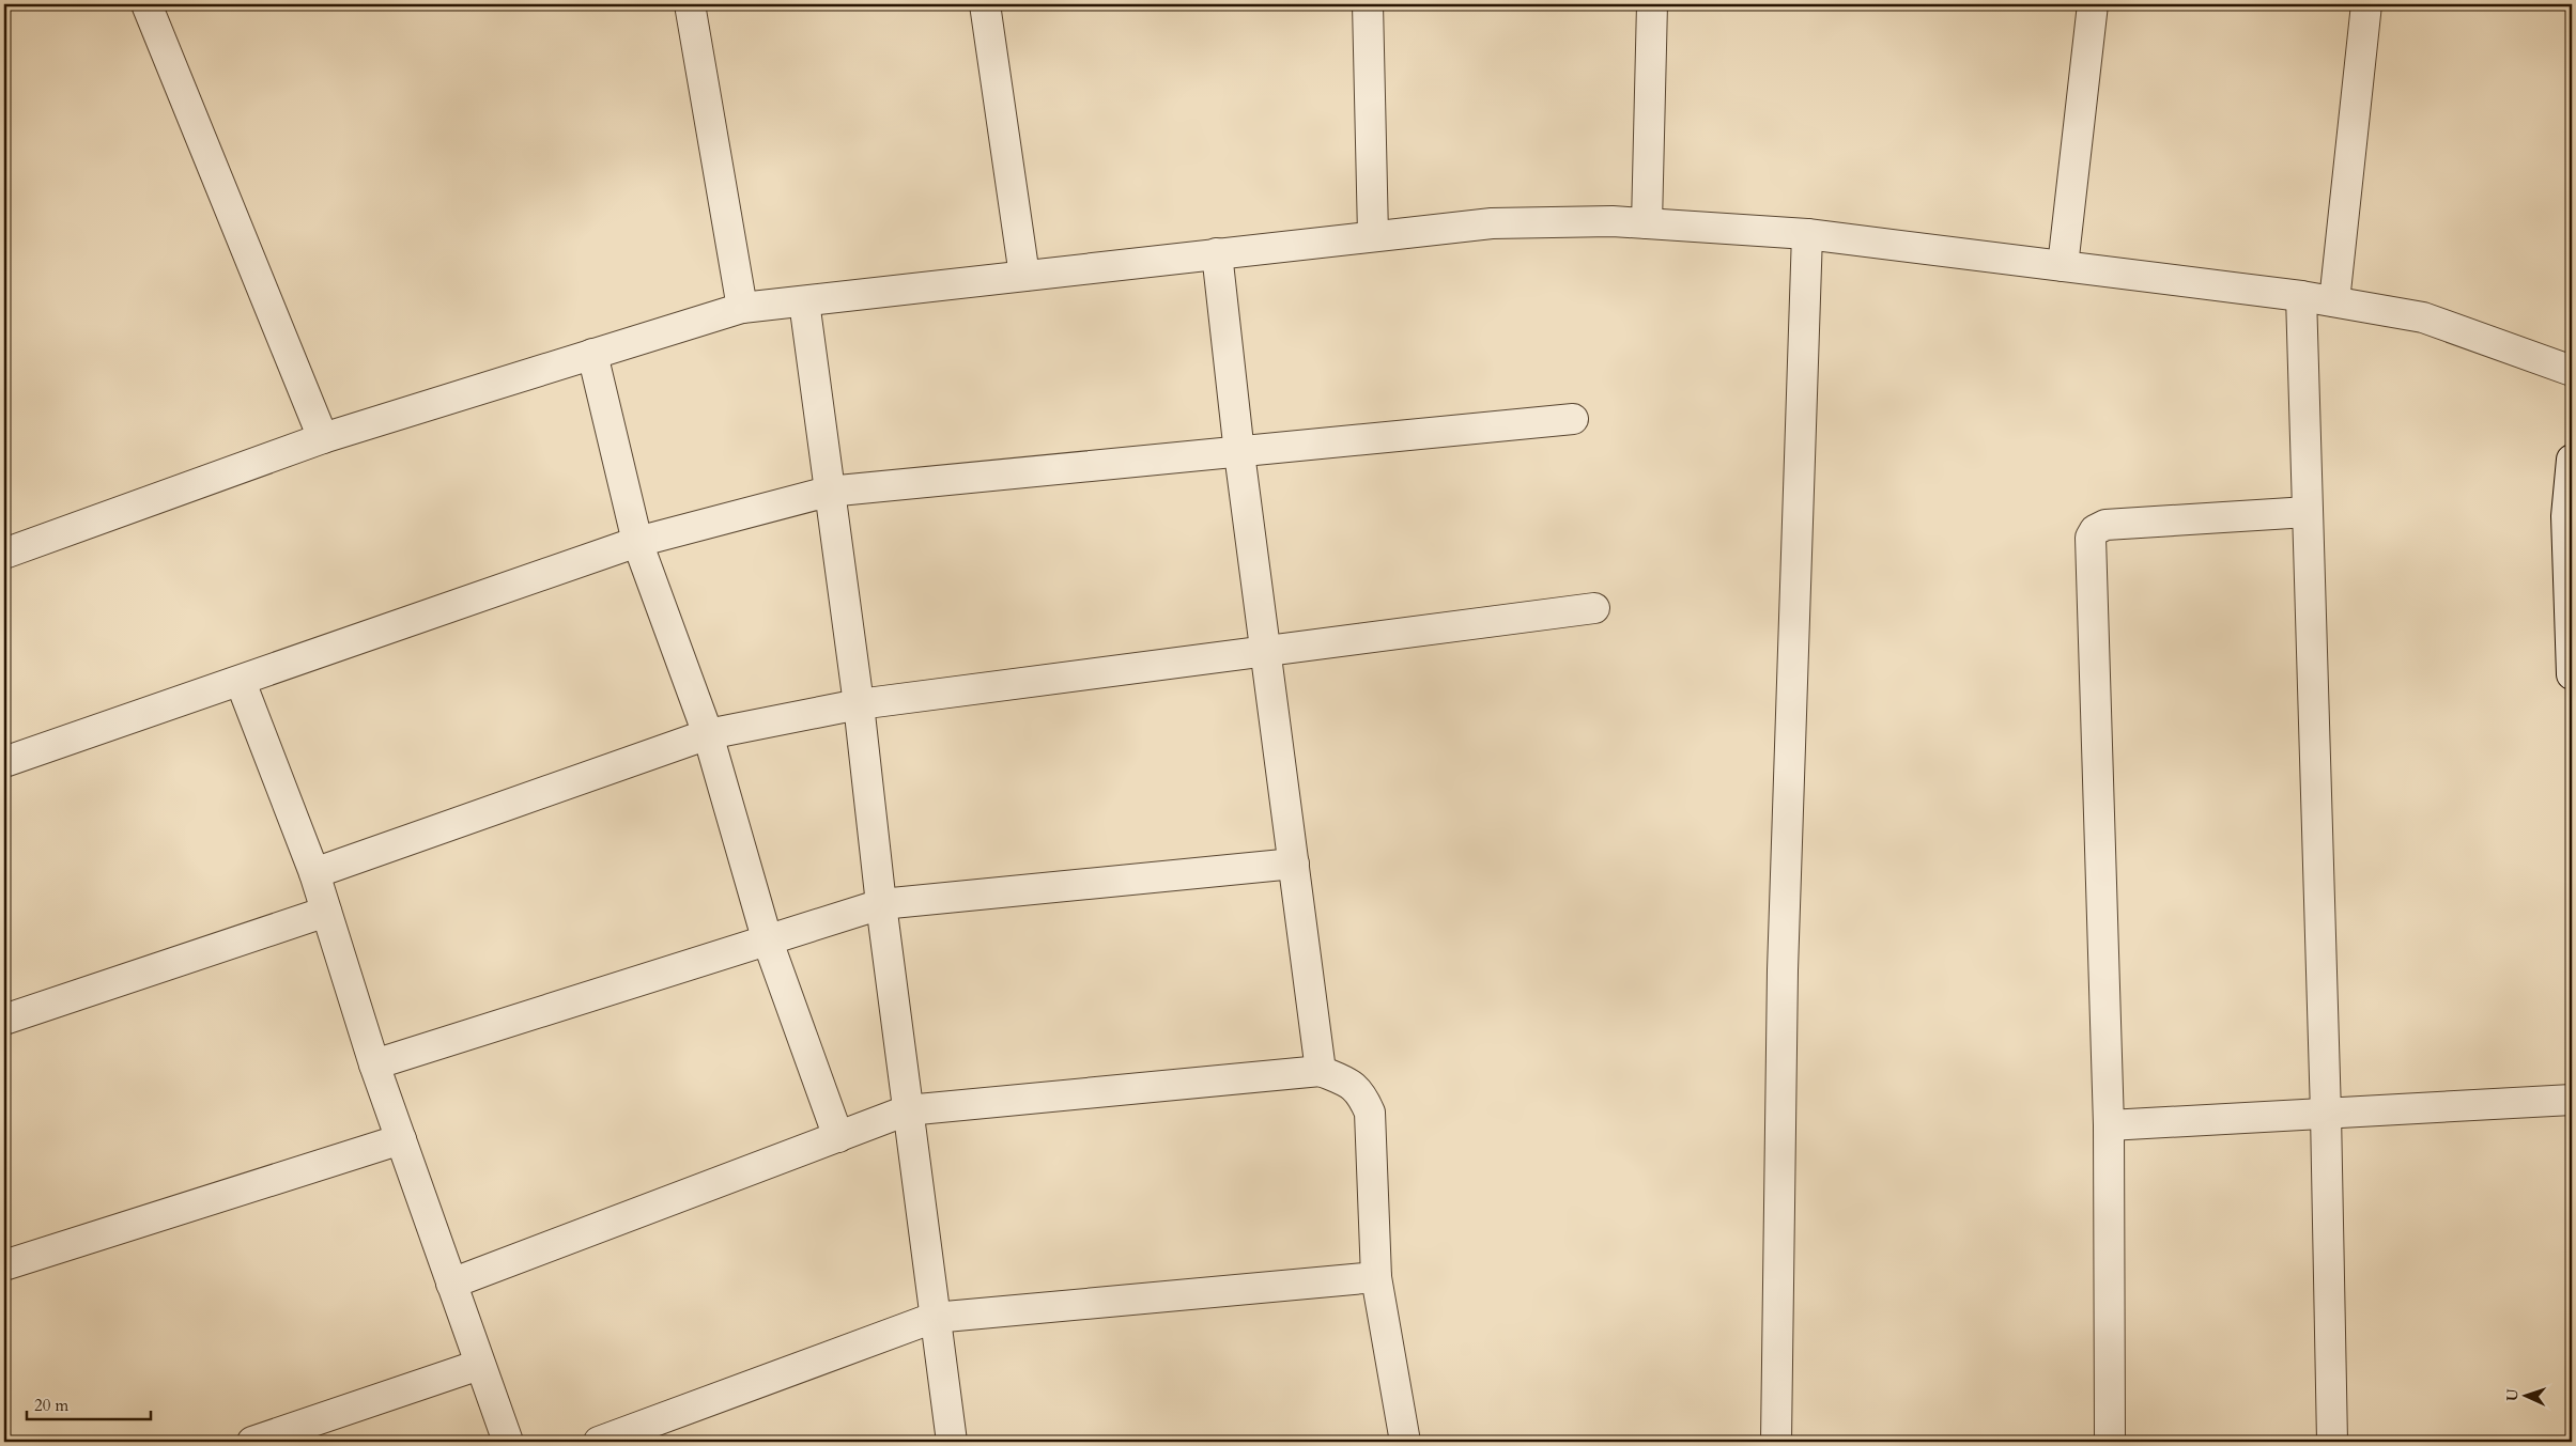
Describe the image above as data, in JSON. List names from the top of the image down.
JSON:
{
  "scale_bar": "20 m",
  "north": "left"
}
